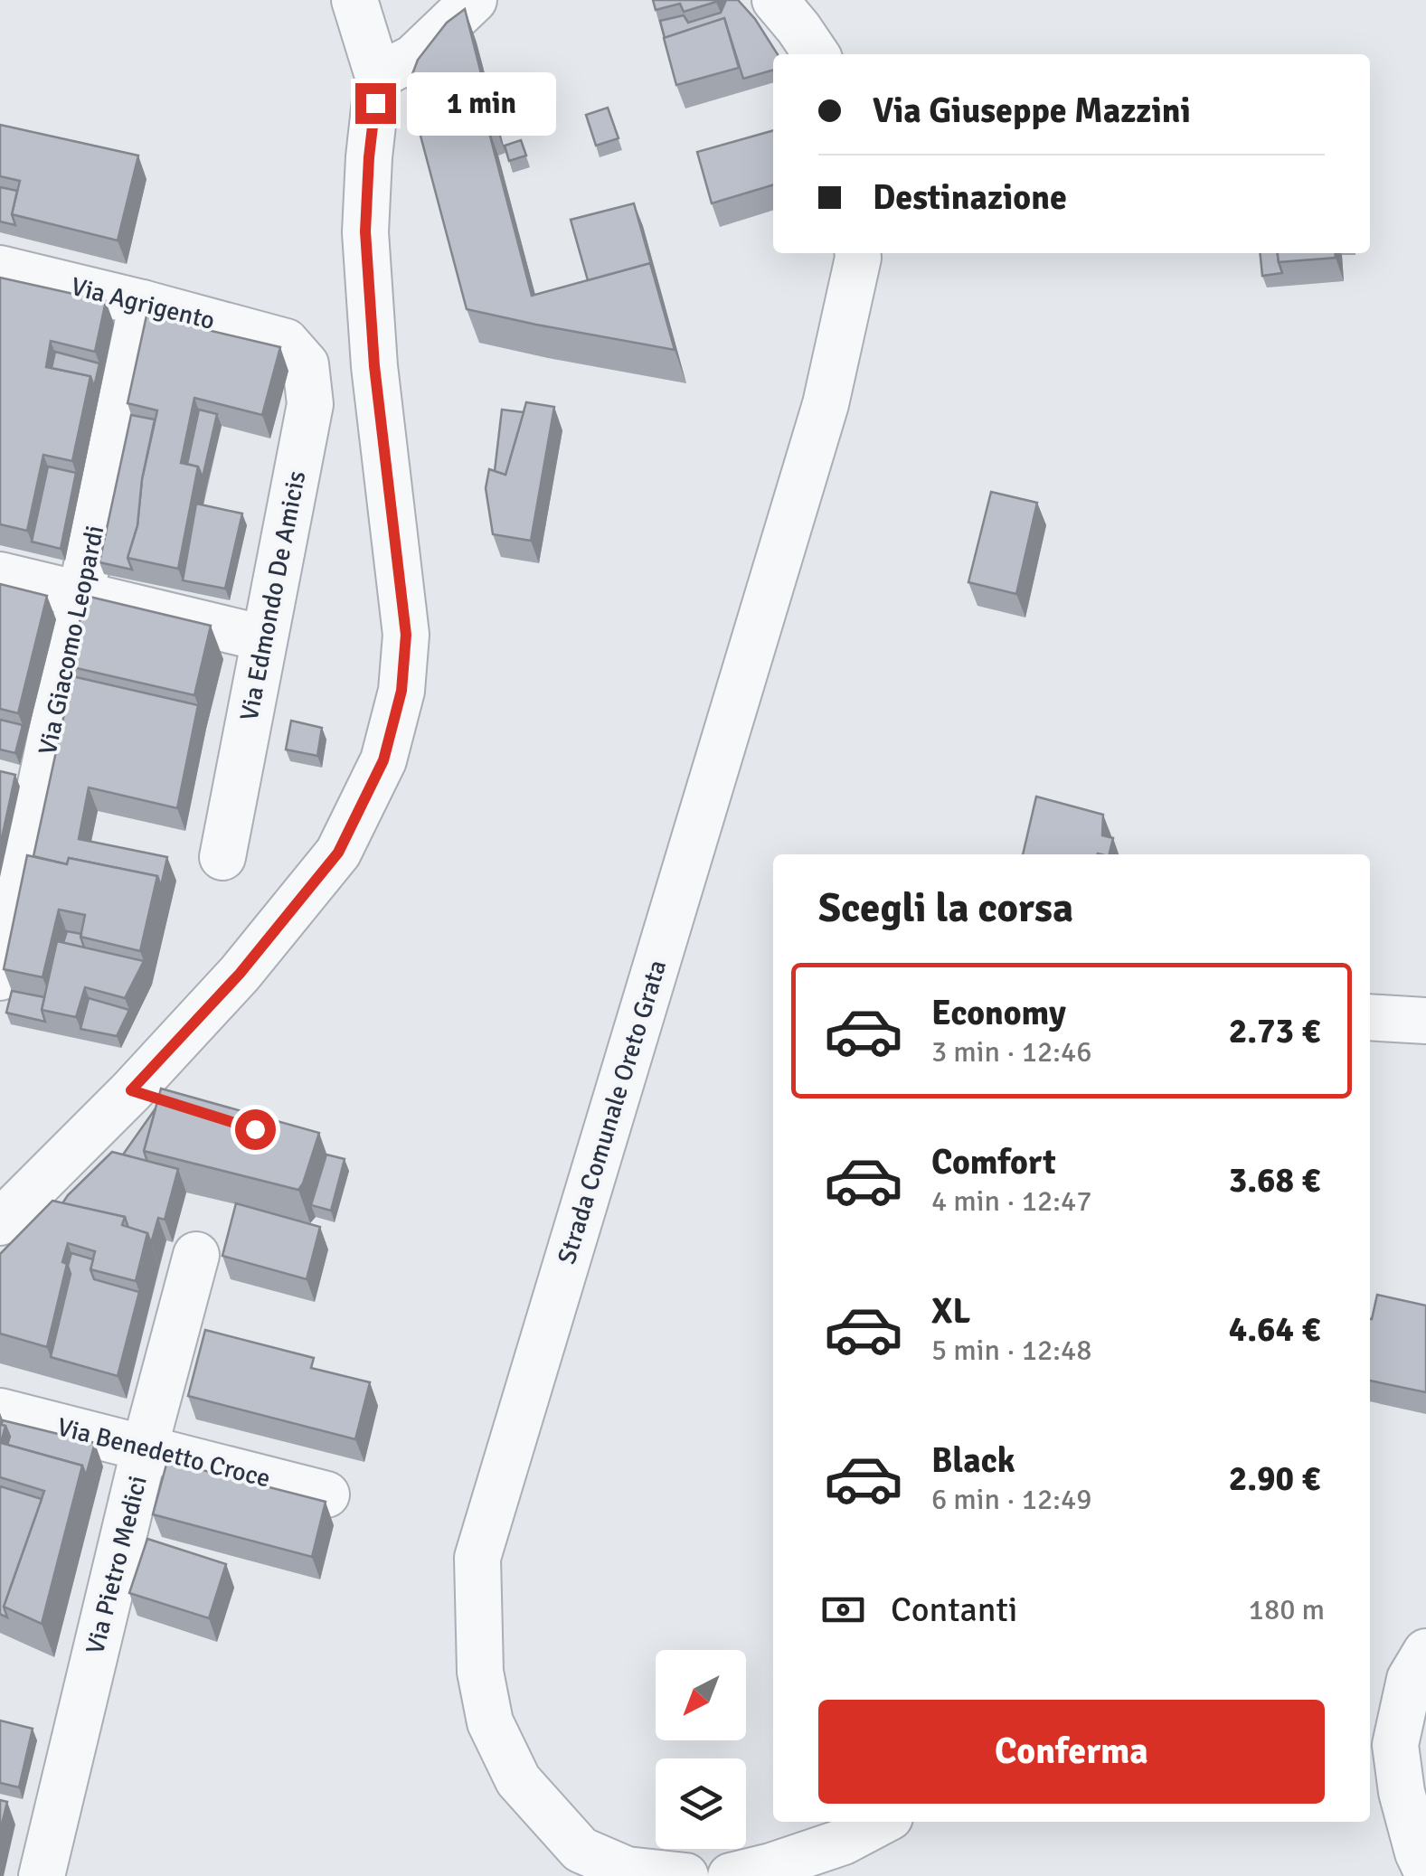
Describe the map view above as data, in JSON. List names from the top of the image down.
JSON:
{
  "streets": {
    "street": [
      "Via Agrigento",
      "Via Edmondo De Amicis",
      "Via Giacomo Leopardi",
      "Strada Comunale Oreto Grata",
      "Via Benedetto Croce",
      "Via Pietro Medici"
    ]
  },
  "crossings": [
    ["Via Agrigento", "Via Edmondo De Amicis"],
    ["Via Agrigento", "Via Giacomo Leopardi"],
    ["Via Benedetto Croce", "Via Pietro Medici"]
  ],
  "north": "bottom left",
  "page": {
    "banner": ["Via Giuseppe Mazzini", "Destinazione"],
    "bubble": "1 min",
    "heading": "Scegli la corsa",
    "list": [
      {
        "name": "Economy",
        "note": "3 min · 12:46",
        "value": "2.73 €"
      },
      {
        "name": "Comfort",
        "note": "4 min · 12:47",
        "value": "3.68 €"
      },
      {
        "name": "XL",
        "note": "5 min · 12:48",
        "value": "4.64 €"
      },
      {
        "name": "Black",
        "note": "6 min · 12:49",
        "value": "2.90 €"
      }
    ],
    "pay": ["Contanti", "180 m"],
    "buttons": "Conferma"
  }
}
